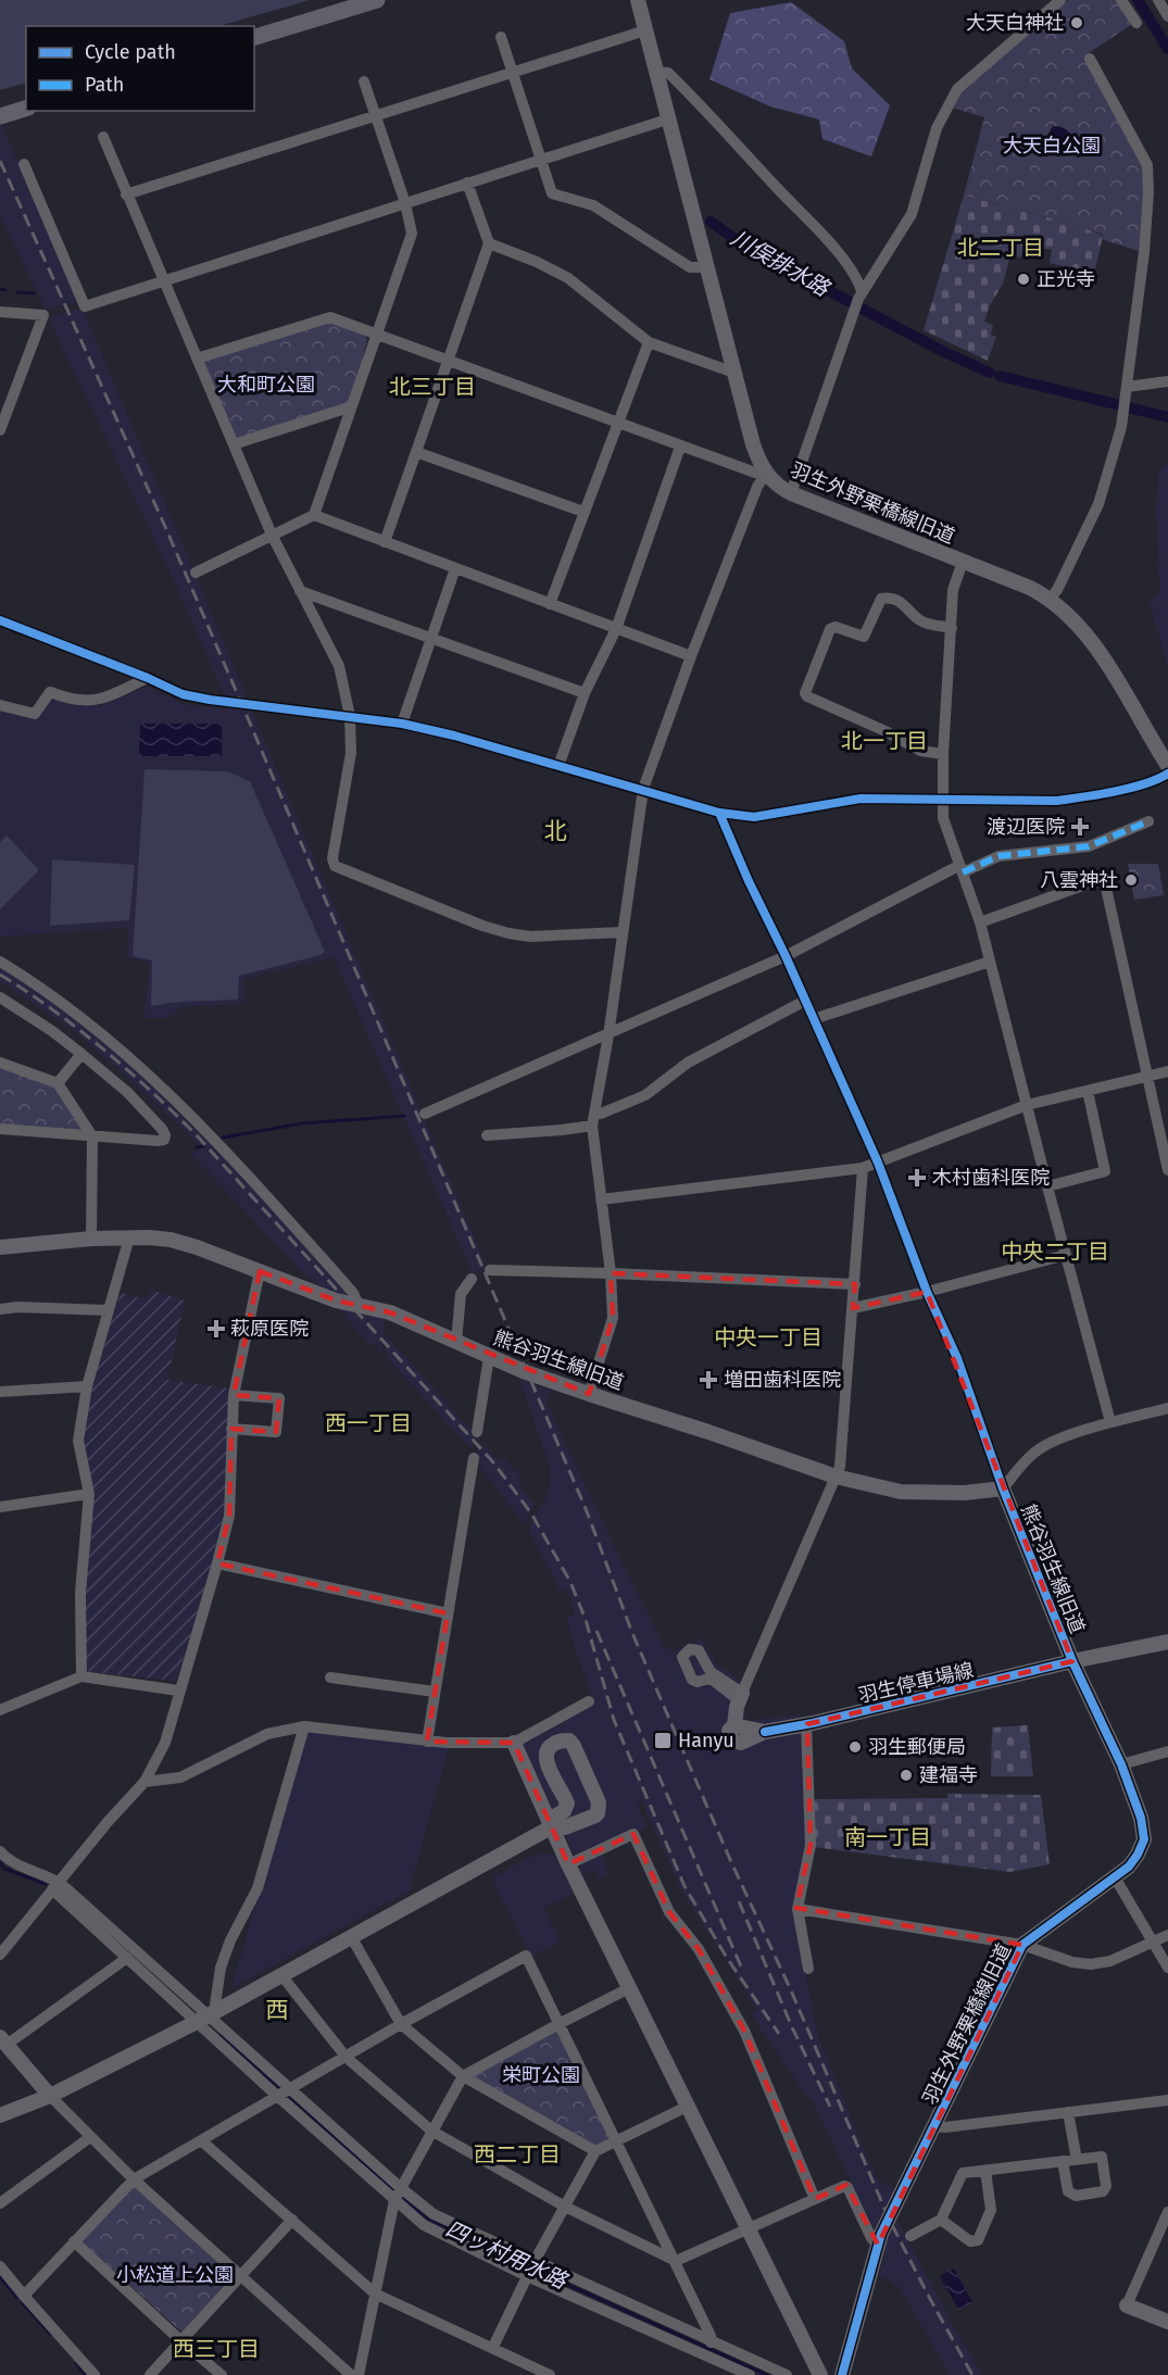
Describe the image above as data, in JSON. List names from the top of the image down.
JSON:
{
  "streets": {
    "street": ["羽生外野栗橋線旧道", "熊谷羽生線旧道", "羽生停車場線"]
  },
  "crossings": [
    ["羽生外野栗橋線旧道", "熊谷羽生線旧道"],
    ["羽生外野栗橋線旧道", "羽生停車場線"],
    ["熊谷羽生線旧道", "羽生停車場線"]
  ],
  "districts": [
    "北二丁目",
    "北三丁目",
    "北一丁目",
    "北",
    "中央二丁目",
    "中央一丁目",
    "西一丁目",
    "南一丁目",
    "西",
    "西二丁目",
    "西三丁目"
  ],
  "water": ["川俣排水路", "四ッ村用水路"],
  "parks": [
    "大天白公園",
    "大和町公園",
    "栄町公園",
    "小松道上公園"
  ],
  "places": {
    "other": [
      "大天白神社",
      "正光寺",
      "八雲神社",
      "羽生郵便局",
      "建福寺"
    ],
    "health": [
      "渡辺医院",
      "木村歯科医院",
      "萩原医院",
      "増田歯科医院"
    ],
    "transit": ["Hanyu"]
  },
  "legend": ["Cycle path", "Path"]
}
